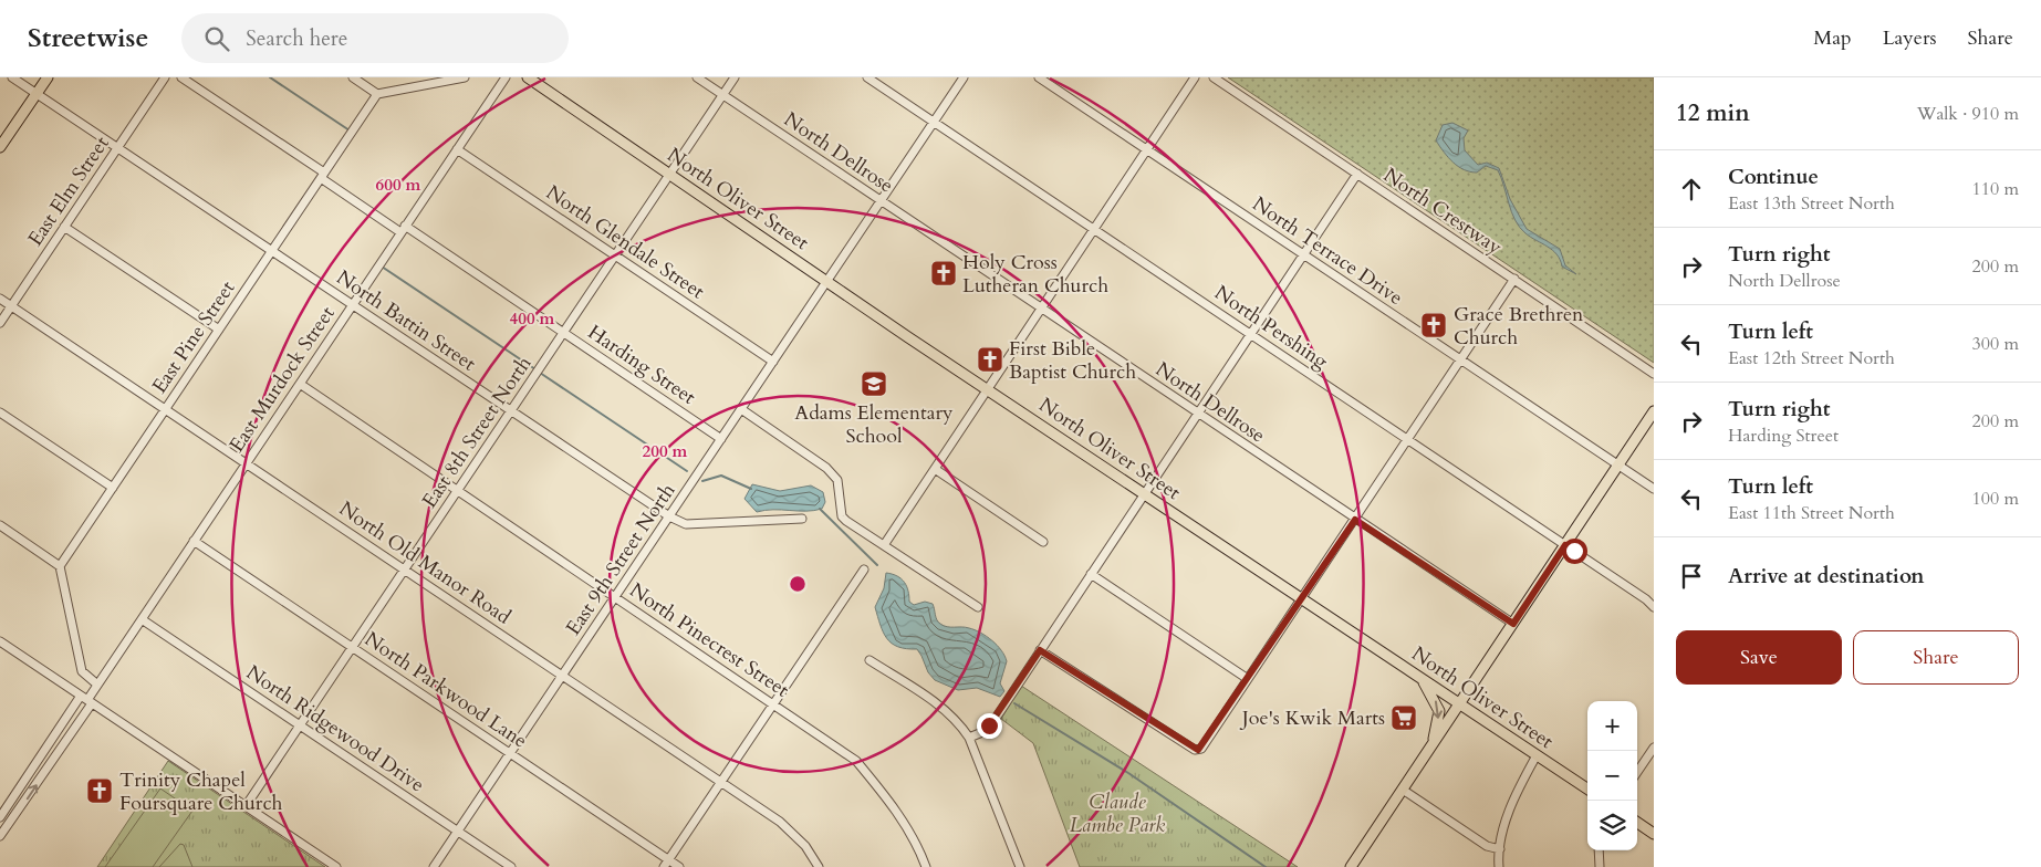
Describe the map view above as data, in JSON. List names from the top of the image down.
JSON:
{
  "streets": {
    "main road": ["North Oliver Street"],
    "street": [
      "North Dellrose",
      "East Elm Street",
      "North Crestway",
      "North Glendale Street",
      "North Terrace Drive",
      "North Battin Street",
      "North Pershing",
      "East Pine Street",
      "Harding Street",
      "East Murdock Street",
      "East 8th Street North",
      "East 9th Street North",
      "North Old Manor Road",
      "North Pinecrest Street",
      "North Parkwood Lane",
      "North Ridgewood Drive"
    ]
  },
  "crossings": [
    ["North Dellrose", "East 8th Street North"],
    ["North Dellrose", "East 9th Street North"],
    ["East Elm Street", "North Battin Street"],
    ["East Elm Street", "North Old Manor Road"],
    ["North Oliver Street", "East 8th Street North"],
    ["North Oliver Street", "East 9th Street North"],
    ["North Glendale Street", "East Murdock Street"],
    ["North Glendale Street", "East 8th Street North"],
    ["North Glendale Street", "East 9th Street North"],
    ["North Battin Street", "East Pine Street"],
    ["North Battin Street", "East Murdock Street"],
    ["North Battin Street", "East 8th Street North"],
    ["North Battin Street", "East 9th Street North"],
    ["North Pershing", "East 9th Street North"],
    ["East Pine Street", "Harding Street"],
    ["East Pine Street", "North Old Manor Road"],
    ["Harding Street", "East Murdock Street"],
    ["Harding Street", "East 8th Street North"],
    ["Harding Street", "East 9th Street North"],
    ["East Murdock Street", "North Old Manor Road"],
    ["East Murdock Street", "North Pinecrest Street"],
    ["East Murdock Street", "North Parkwood Lane"],
    ["East Murdock Street", "North Ridgewood Drive"],
    ["East 8th Street North", "North Old Manor Road"],
    ["East 8th Street North", "North Pinecrest Street"],
    ["East 8th Street North", "North Parkwood Lane"],
    ["East 8th Street North", "North Ridgewood Drive"],
    ["East 9th Street North", "North Old Manor Road"],
    ["East 9th Street North", "North Pinecrest Street"],
    ["East 9th Street North", "North Parkwood Lane"],
    ["East 9th Street North", "North Ridgewood Drive"]
  ],
  "parks": ["Claude Lambe Park"],
  "places": {
    "church": [
      "Holy Cross Lutheran Church",
      "Grace Brethren Church",
      "First Bible Baptist Church",
      "Trinity Chapel Foursquare Church"
    ],
    "school or university": ["Adams Elementary School"],
    "supermarket": ["Joe's Kwik Marts"]
  },
  "page": {
    "header": "Streetwise",
    "search": "Search here",
    "nav": ["Map", "Layers", "Share"],
    "heading": ["12 min", "Walk · 910 m"],
    "list": [
      ["Continue", "East 13th Street North", "110 m"],
      ["Turn right", "North Dellrose", "200 m"],
      ["Turn left", "East 12th Street North", "300 m"],
      ["Turn right", "Harding Street", "200 m"],
      ["Turn left", "East 11th Street North", "100 m"],
      "Arrive at destination"
    ],
    "buttons": ["Save", "Share"],
    "map_buttons": ["+", "−"]
  },
  "rings": ["600 m", "400 m", "200 m"]
}
